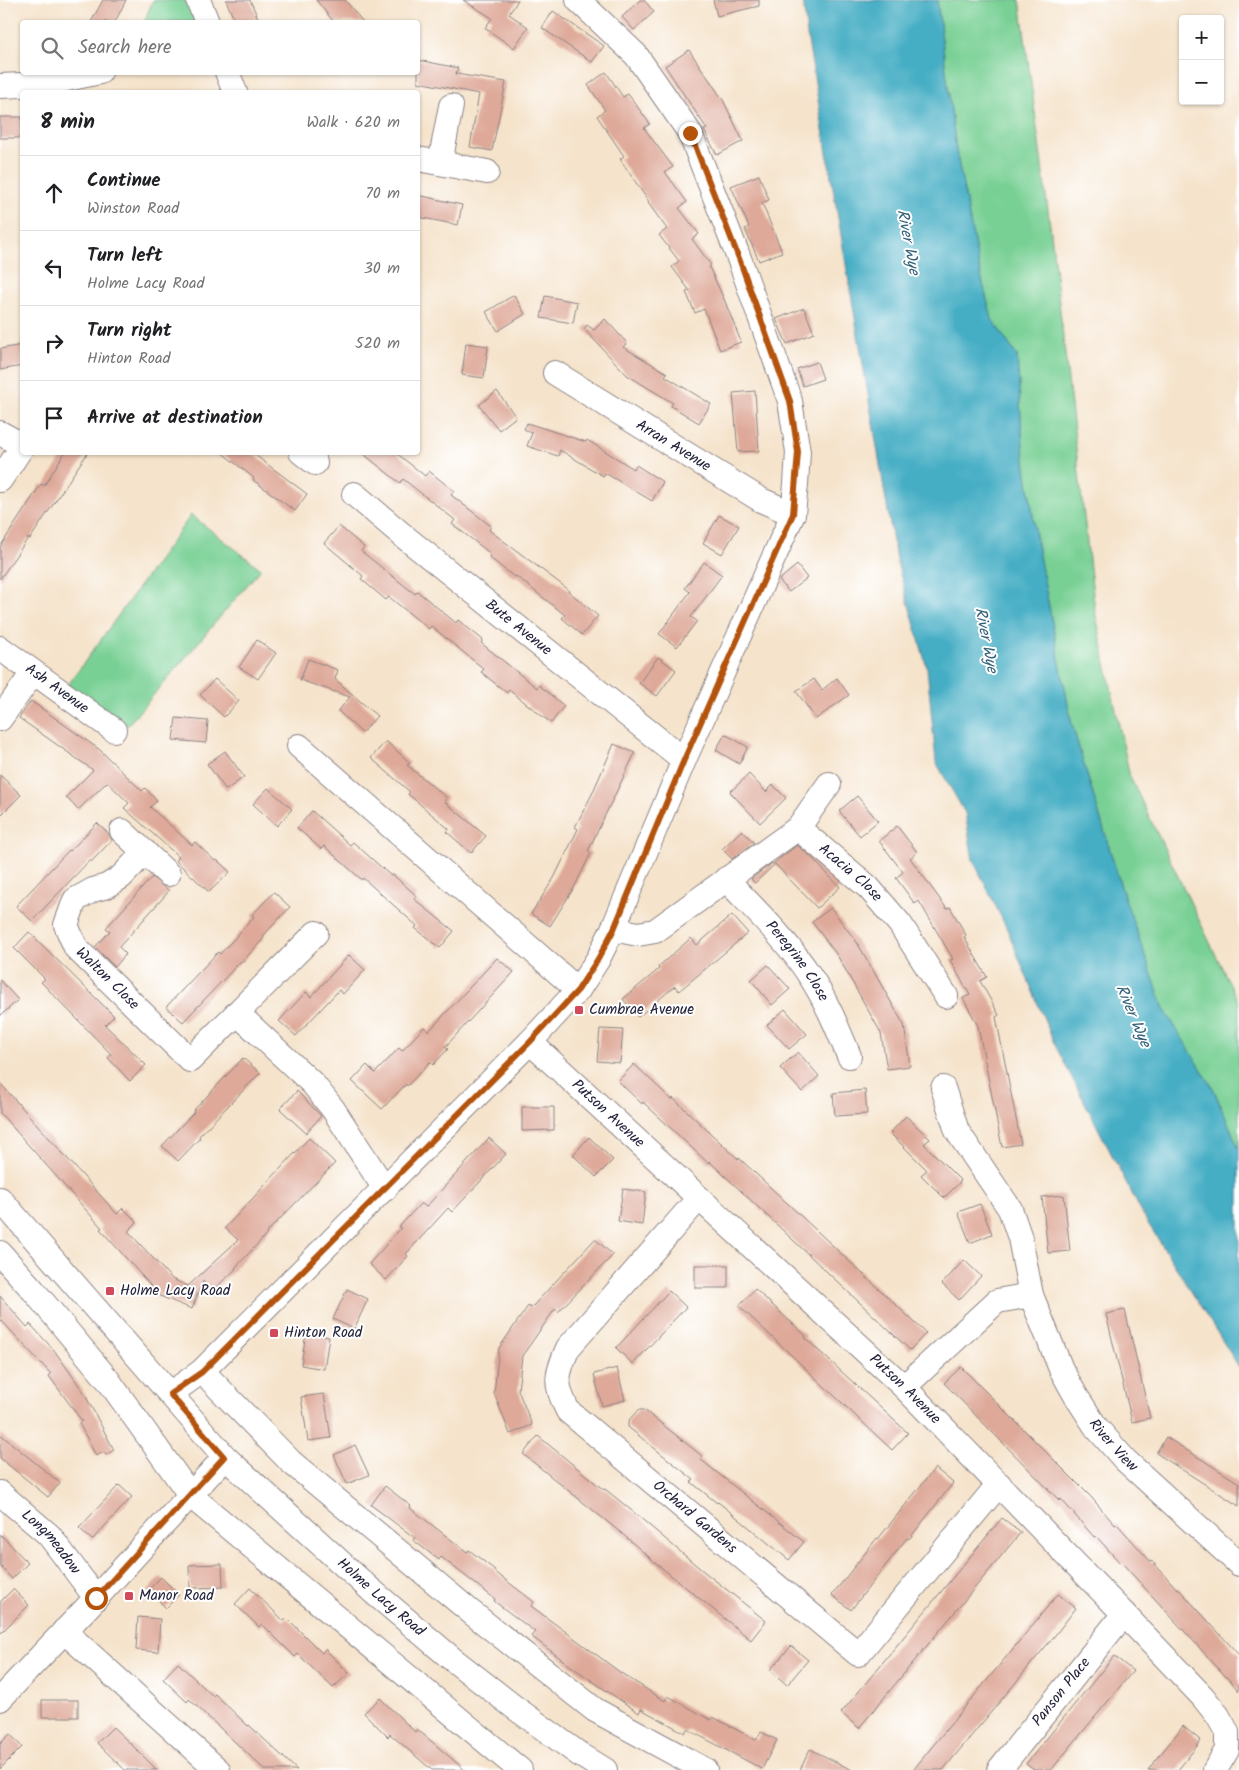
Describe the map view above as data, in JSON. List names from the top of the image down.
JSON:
{
  "streets": {
    "street": [
      "Arran Avenue",
      "Bute Avenue",
      "Ash Avenue",
      "Acacia Close",
      "Peregrine Close",
      "Walton Close",
      "Putson Avenue",
      "River View",
      "Orchard Gardens",
      "Longmeadow",
      "Holme Lacy Road",
      "Panson Place"
    ]
  },
  "crossings": [
    ["Putson Avenue", "Orchard Gardens"],
    ["Putson Avenue", "Panson Place"]
  ],
  "water": ["River Wye"],
  "places": {
    "transit": [
      "Cumbrae Avenue",
      "Holme Lacy Road",
      "Hinton Road",
      "Manor Road"
    ]
  },
  "page": {
    "map_buttons": ["+", "−"],
    "search": "Search here",
    "heading": ["8 min", "Walk · 620 m"],
    "list": [
      ["Continue", "Winston Road", "70 m"],
      ["Turn left", "Holme Lacy Road", "30 m"],
      ["Turn right", "Hinton Road", "520 m"],
      "Arrive at destination"
    ]
  }
}
